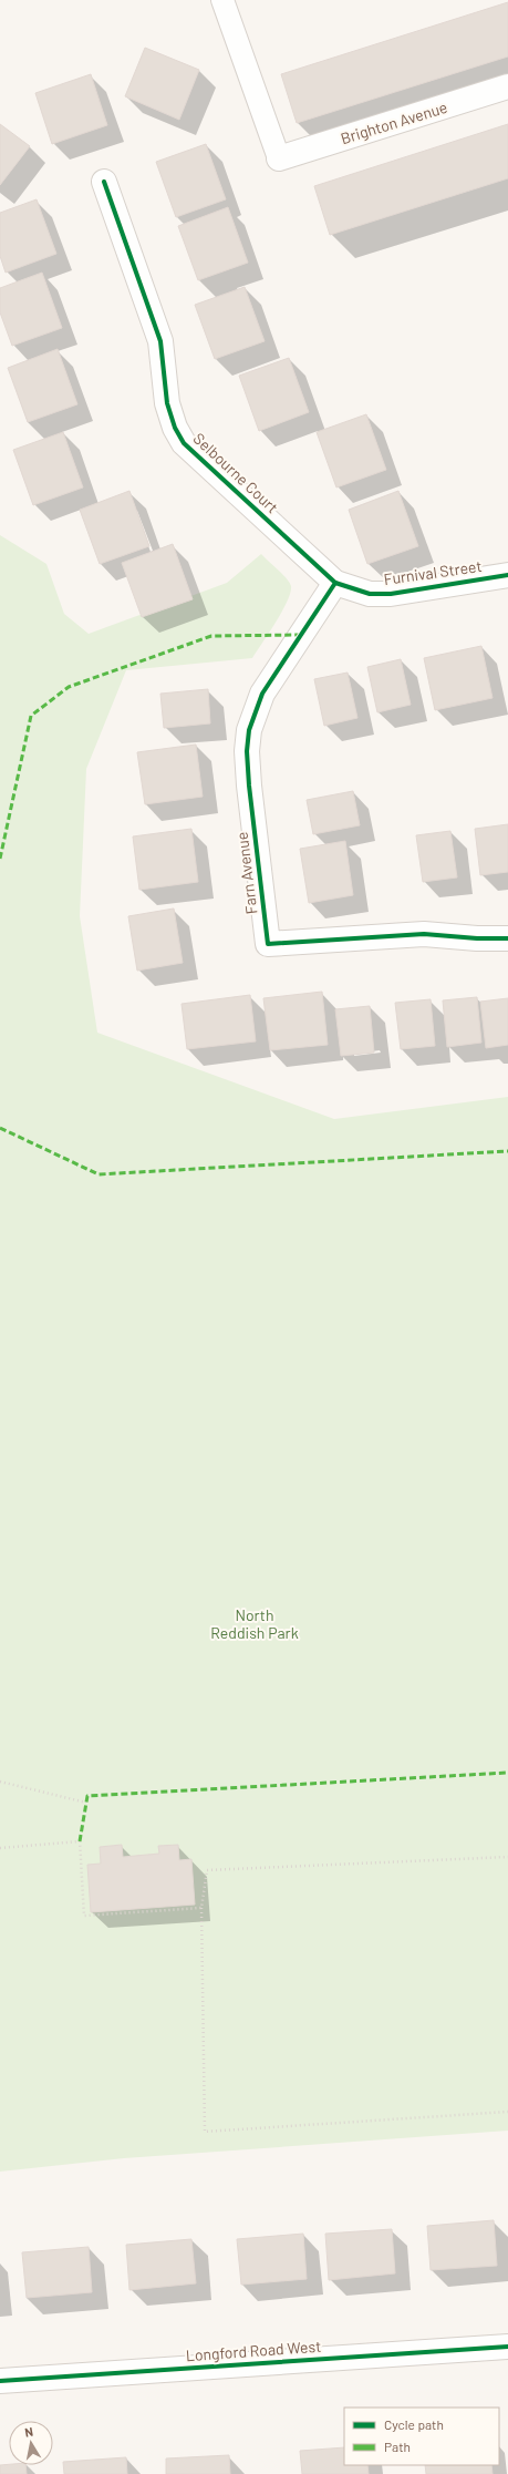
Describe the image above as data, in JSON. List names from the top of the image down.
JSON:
{
  "streets": {
    "street": [
      "Brighton Avenue",
      "Selbourne Court",
      "Furnival Street",
      "Farn Avenue",
      "Longford Road West"
    ]
  },
  "crossings": [
    ["Selbourne Court", "Furnival Street"],
    ["Selbourne Court", "Farn Avenue"],
    ["Furnival Street", "Farn Avenue"]
  ],
  "parks": ["North Reddish Park"],
  "legend": ["Cycle path", "Path"],
  "north": "top"
}
